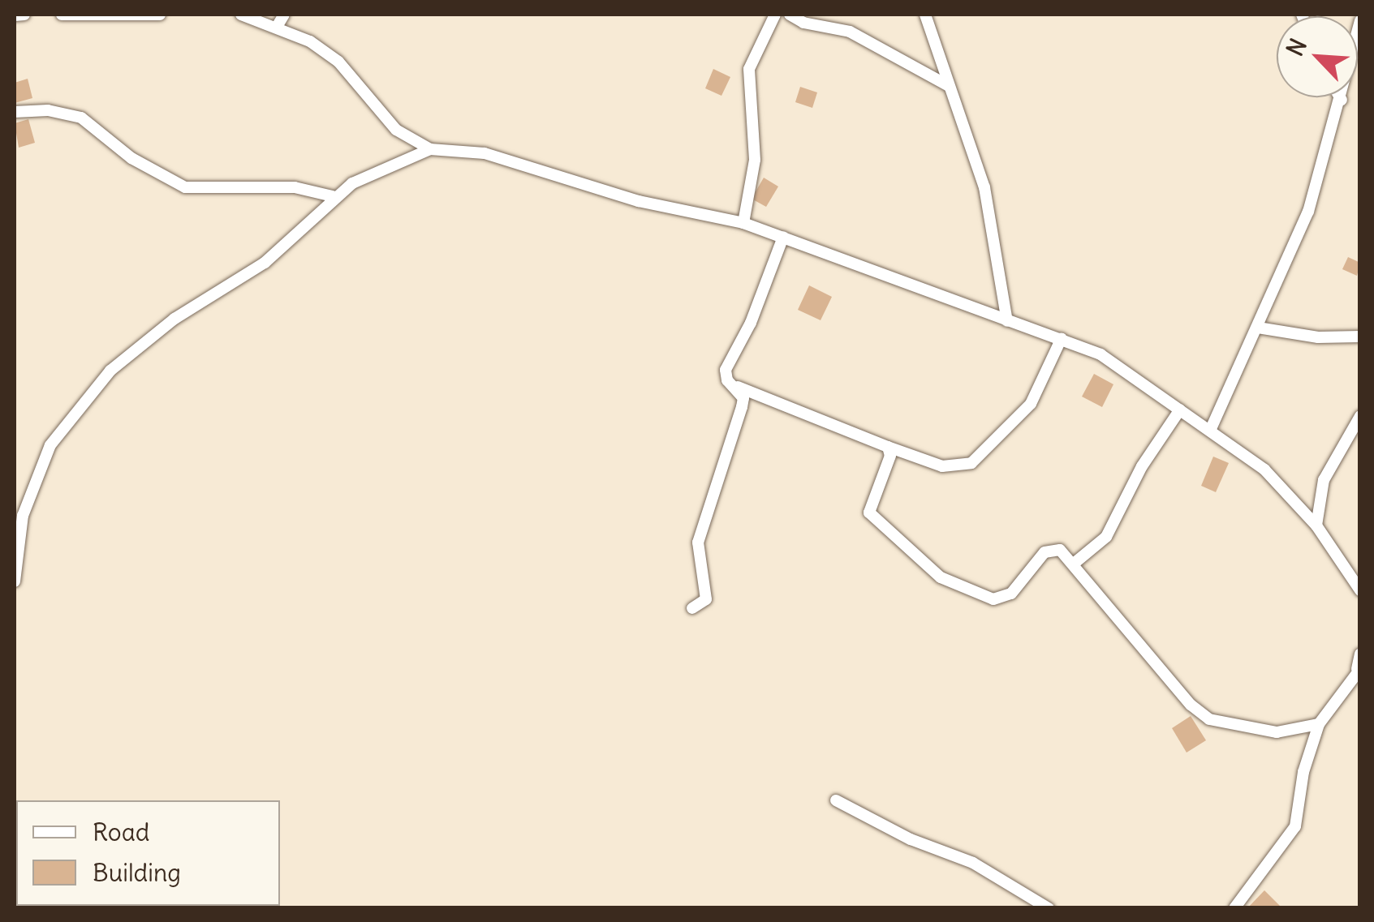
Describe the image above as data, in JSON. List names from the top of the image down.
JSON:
{
  "legend": ["Road", "Building"],
  "north": "top left"
}
